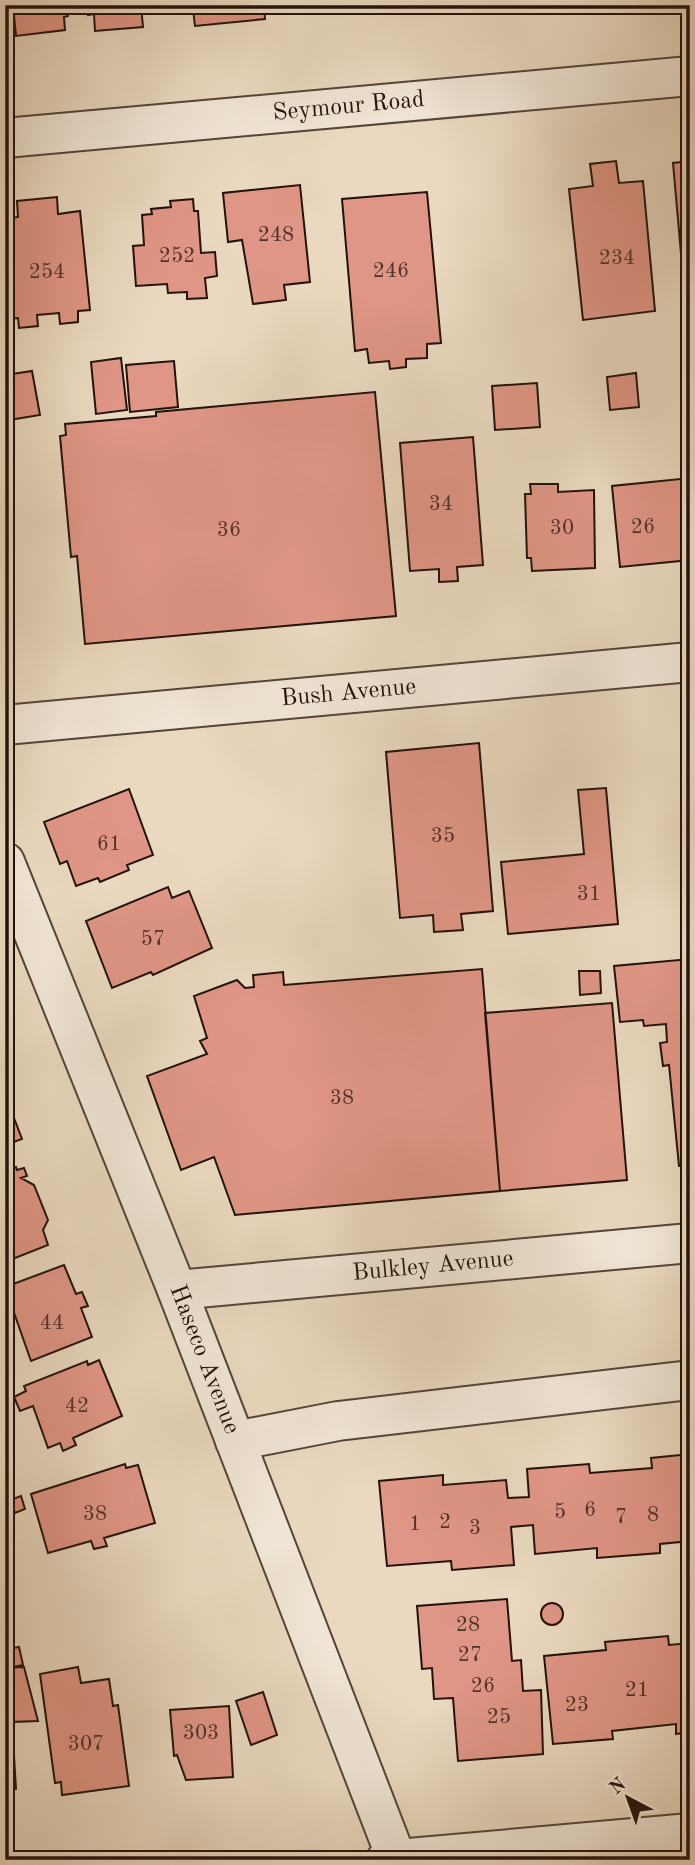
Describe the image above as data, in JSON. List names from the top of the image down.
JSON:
{
  "streets": {
    "street": [
      "Seymour Road",
      "Bush Avenue",
      "Bulkley Avenue",
      "Haseco Avenue"
    ]
  },
  "crossings": [
    ["Bulkley Avenue", "Haseco Avenue"]
  ],
  "house_numbers": [
    "248",
    "252",
    "234",
    "246",
    "254",
    "34",
    "26",
    "30",
    "36",
    "35",
    "61",
    "31",
    "57",
    "38",
    "44",
    "42",
    "6",
    "5",
    "38",
    "8",
    "7",
    "2",
    "1",
    "3",
    "28",
    "27",
    "26",
    "21",
    "23",
    "25",
    "303",
    "307"
  ],
  "north": "top left"
}
